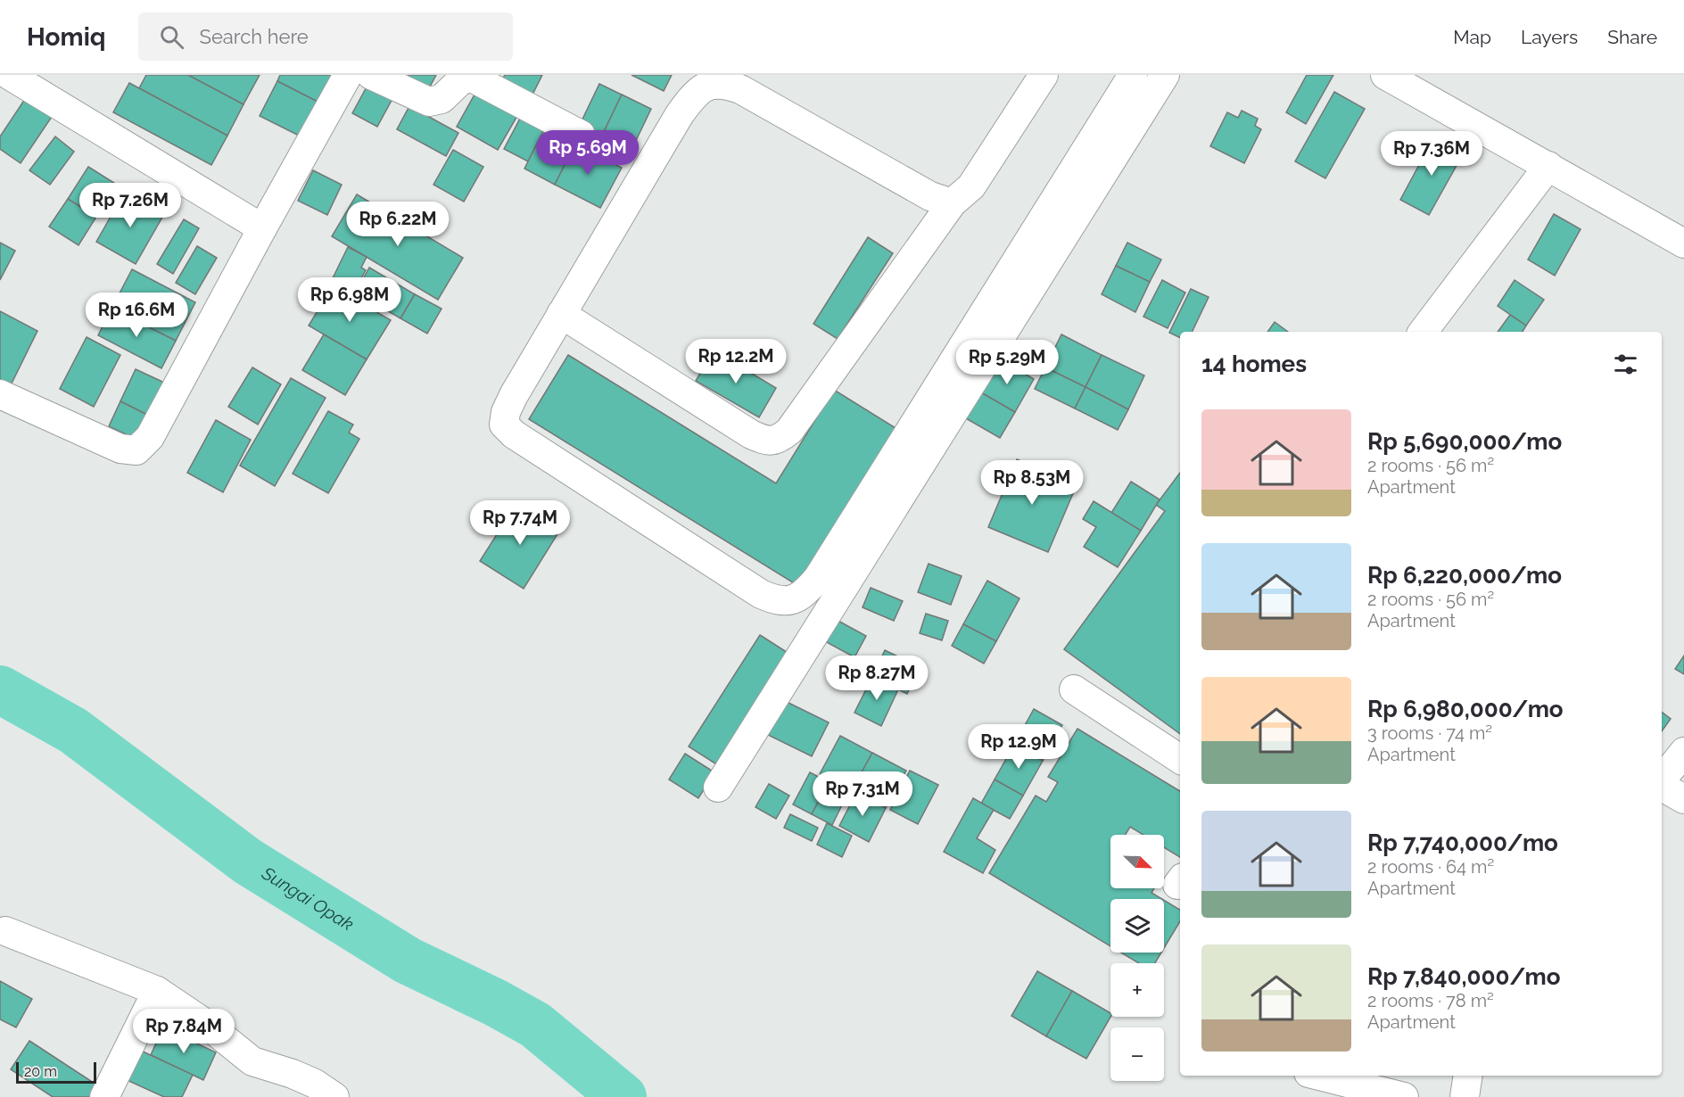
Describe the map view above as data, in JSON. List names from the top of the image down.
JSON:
{
  "water": ["Sungai Opak"],
  "scale_bar": "20 m",
  "north": "bottom right",
  "page": {
    "header": "Homiq",
    "search": "Search here",
    "nav": ["Map", "Layers", "Share"],
    "price": [
      "Rp 5.69M",
      "Rp 7.36M",
      "Rp 7.26M",
      "Rp 6.22M",
      "Rp 6.98M",
      "Rp 16.6M",
      "Rp 12.2M",
      "Rp 5.29M",
      "Rp 8.53M",
      "Rp 7.74M",
      "Rp 8.27M",
      "Rp 12.9M",
      "Rp 7.31M",
      "Rp 7.84M"
    ],
    "heading": "14 homes",
    "list": [
      {
        "name": "Rp 5,690,000/mo",
        "note": "2 rooms · 56 m² · Apartment"
      },
      {
        "name": "Rp 6,220,000/mo",
        "note": "2 rooms · 56 m² · Apartment"
      },
      {
        "name": "Rp 6,980,000/mo",
        "note": "3 rooms · 74 m² · Apartment"
      },
      {
        "name": "Rp 7,740,000/mo",
        "note": "2 rooms · 64 m² · Apartment"
      },
      {
        "name": "Rp 7,840,000/mo",
        "note": "2 rooms · 78 m² · Apartment"
      }
    ],
    "map_buttons": ["+", "−"],
    "scale": "20 m"
  }
}
